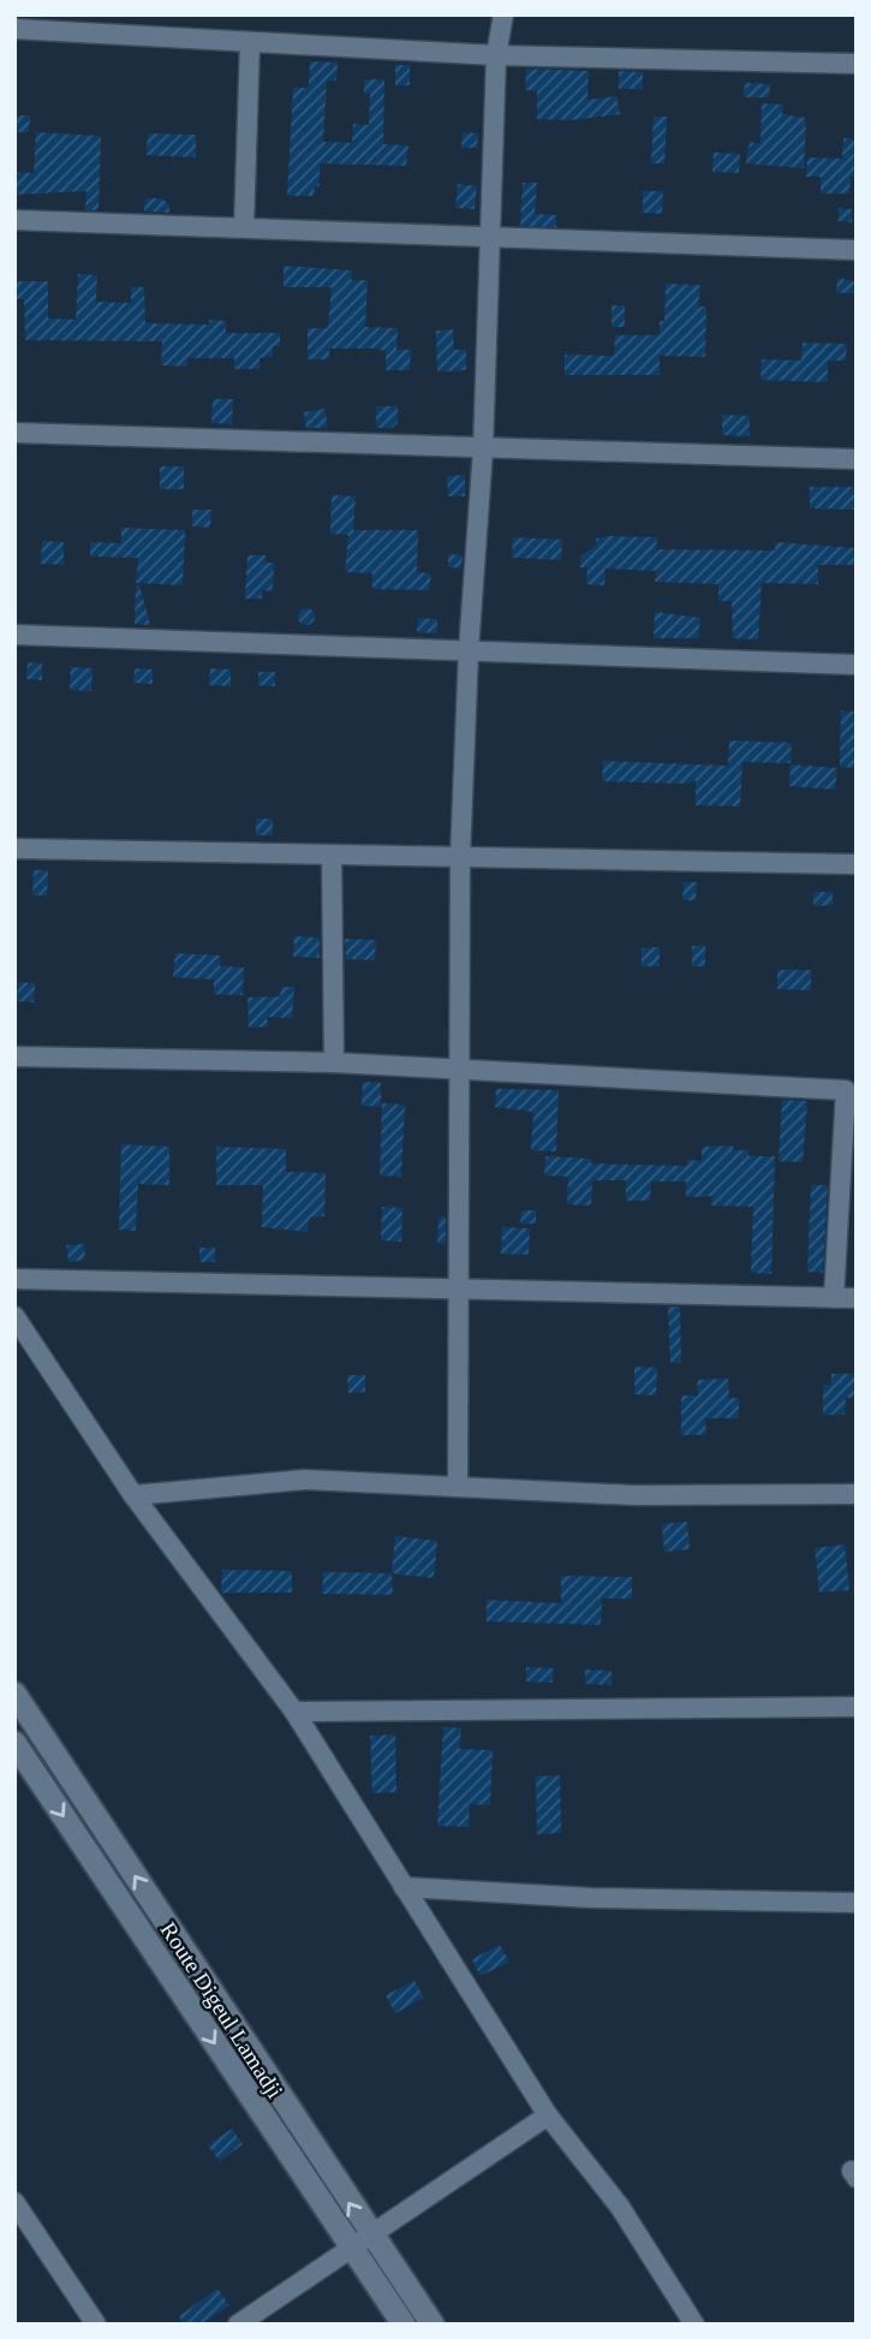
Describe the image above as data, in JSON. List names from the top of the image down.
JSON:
{
  "streets": {
    "main road": ["Route Digeul Lamadji"]
  }
}
